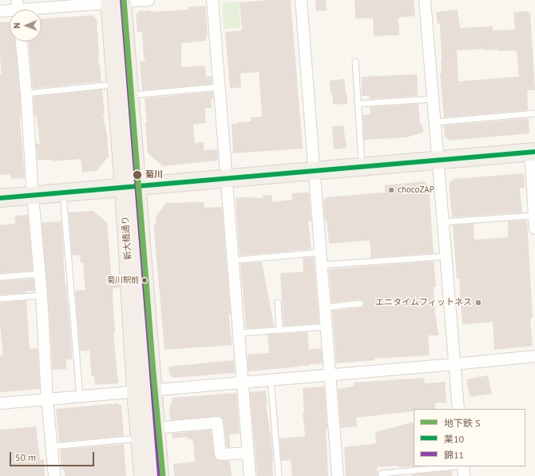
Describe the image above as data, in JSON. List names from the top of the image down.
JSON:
{
  "streets": {
    "main road": ["新大橋通り"]
  },
  "places": [
    "菊川",
    "chocoZAP",
    "菊川駅前",
    "エニタイムフィットネス"
  ],
  "lines": ["metro line S", "transit line 錦11", "transit line 業10"],
  "legend": ["地下鉄 S", "業10", "錦11"],
  "scale_bar": "50 m",
  "north": "left"
}
